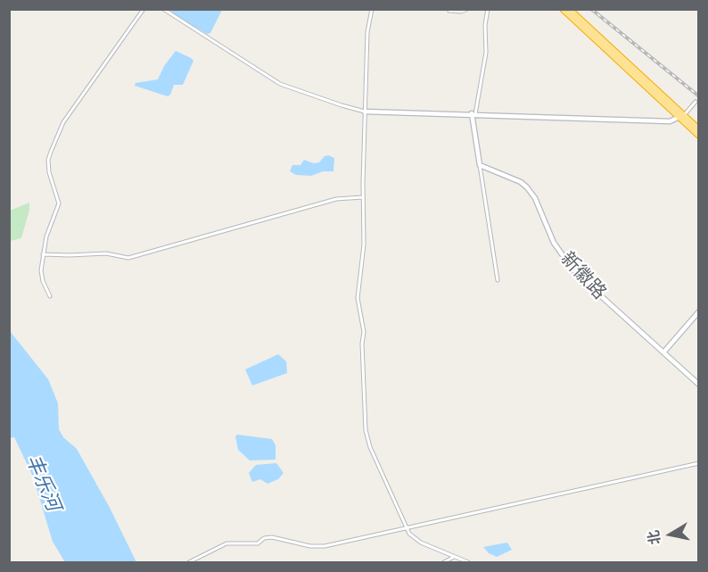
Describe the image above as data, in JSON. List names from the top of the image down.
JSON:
{
  "streets": {
    "street": ["新徽路"]
  },
  "water": ["丰乐河"],
  "north": "left"
}
